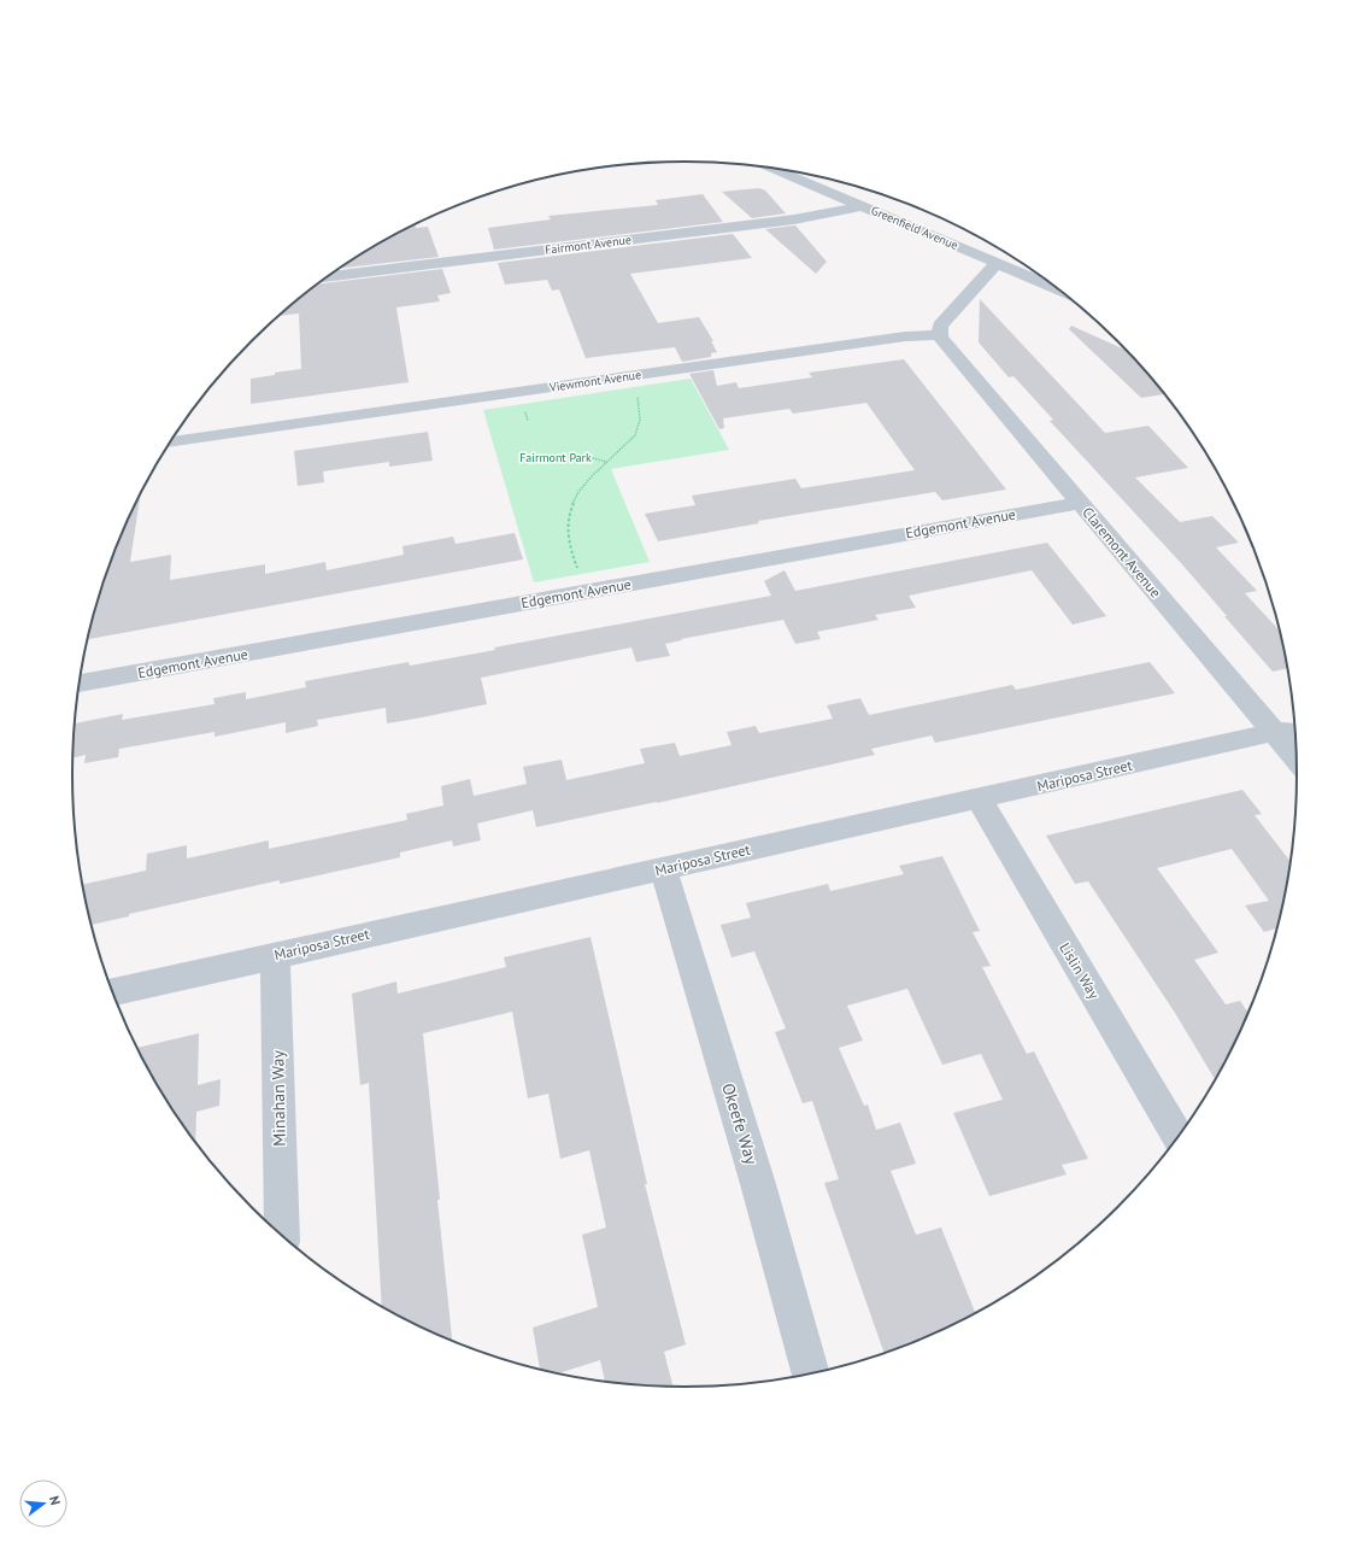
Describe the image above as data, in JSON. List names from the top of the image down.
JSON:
{
  "streets": {
    "street": [
      "Greenfield Avenue",
      "Fairmont Avenue",
      "Viewmont Avenue",
      "Edgemont Avenue",
      "Claremont Avenue",
      "Mariposa Street",
      "Lislin Way",
      "Minahan Way",
      "Okeefe Way"
    ]
  },
  "crossings": [
    ["Greenfield Avenue", "Fairmont Avenue"],
    ["Viewmont Avenue", "Claremont Avenue"],
    ["Edgemont Avenue", "Claremont Avenue"],
    ["Claremont Avenue", "Mariposa Street"],
    ["Mariposa Street", "Lislin Way"],
    ["Mariposa Street", "Minahan Way"],
    ["Mariposa Street", "Okeefe Way"]
  ],
  "parks": ["Fairmont Park"],
  "north": "right"
}
